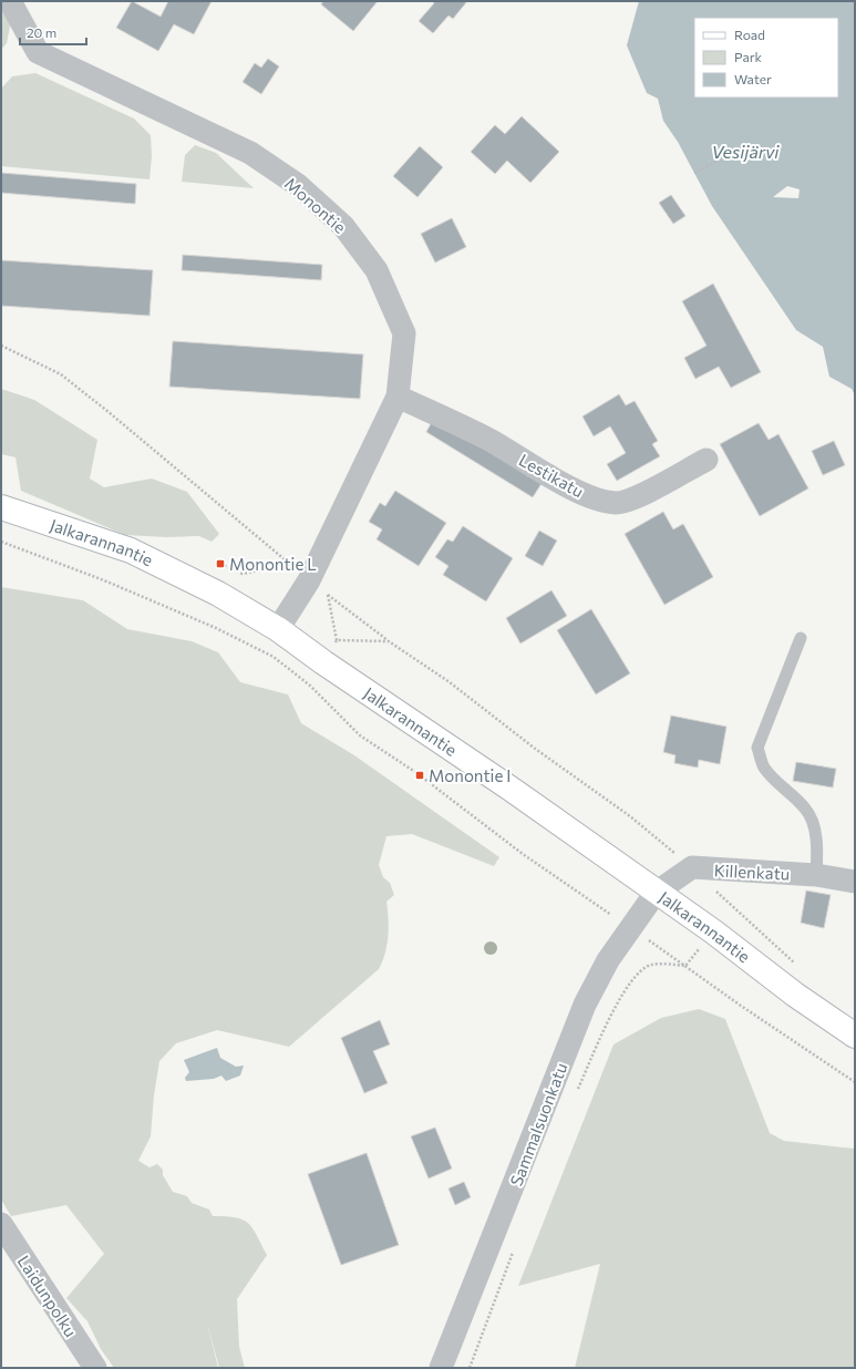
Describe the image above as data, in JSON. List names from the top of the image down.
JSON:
{
  "streets": {
    "main road": ["Jalkarannantie"],
    "street": [
      "Monontie",
      "Lestikatu",
      "Killenkatu",
      "Sammalsuonkatu",
      "Laidunpolku"
    ]
  },
  "crossings": [
    ["Monontie", "Lestikatu"],
    ["Monontie", "Jalkarannantie"],
    ["Jalkarannantie", "Killenkatu"],
    ["Jalkarannantie", "Sammalsuonkatu"],
    ["Killenkatu", "Sammalsuonkatu"]
  ],
  "water": ["Vesijärvi"],
  "places": {
    "transit": ["Monontie L", "Monontie I"]
  },
  "legend": ["Road", "Park", "Water"],
  "scale_bar": "20 m"
}
